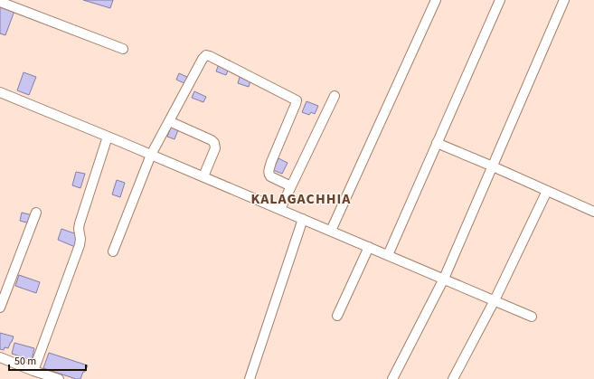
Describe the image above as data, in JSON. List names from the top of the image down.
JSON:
{
  "districts": ["KALAGACHHIA"],
  "scale_bar": "50 m"
}
